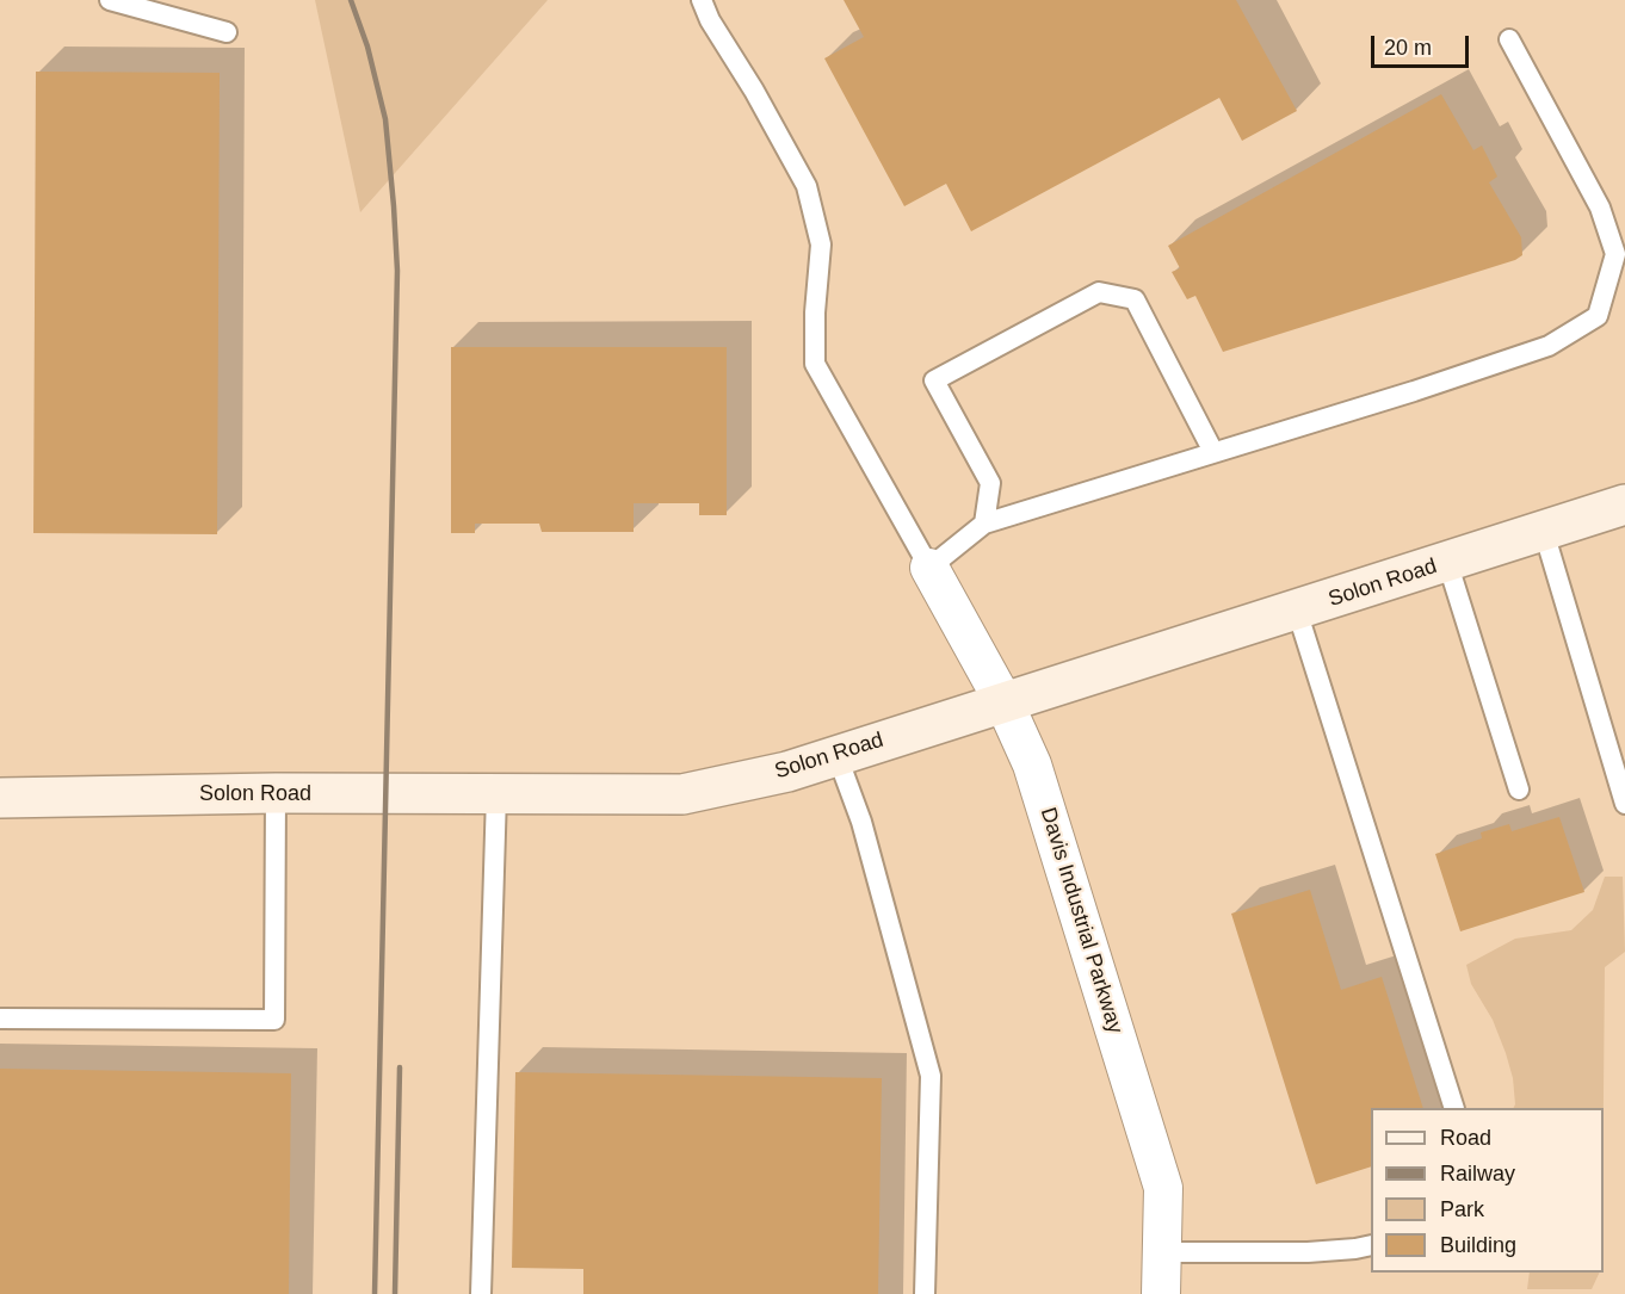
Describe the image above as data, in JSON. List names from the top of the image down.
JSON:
{
  "streets": {
    "street": ["Solon Road", "Davis Industrial Parkway"]
  },
  "crossings": [
    ["Solon Road", "Davis Industrial Parkway"]
  ],
  "legend": [
    "Road",
    "Railway",
    "Park",
    "Building"
  ],
  "scale_bar": "20 m"
}
